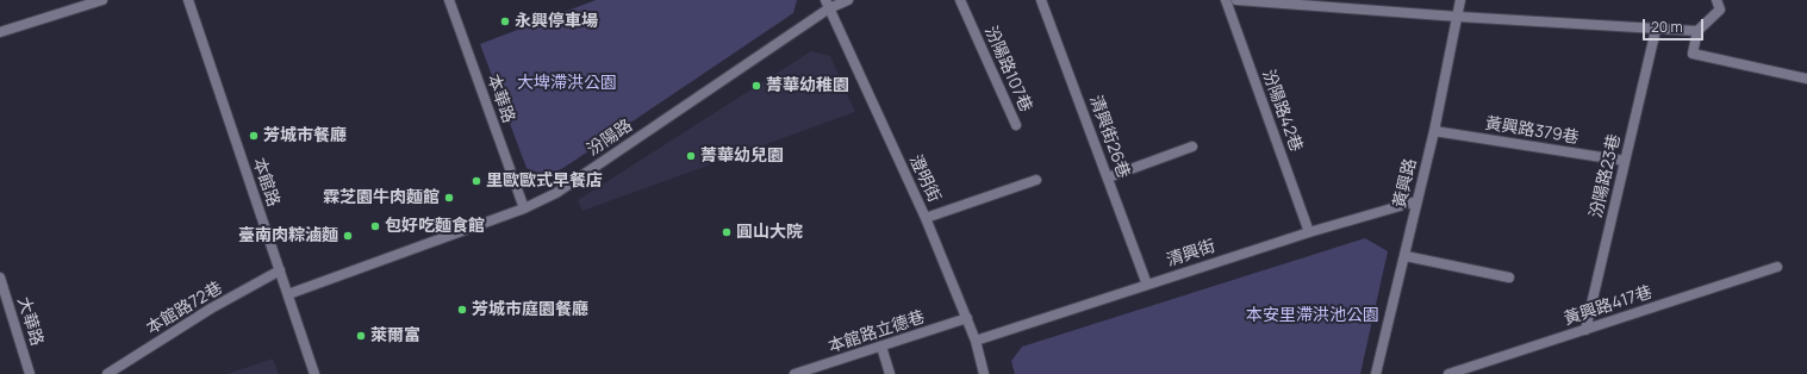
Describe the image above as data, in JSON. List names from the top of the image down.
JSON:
{
  "streets": {
    "street": [
      "汾陽路107巷",
      "本華路",
      "汾陽路42巷",
      "黃興路379巷",
      "清興街26巷",
      "汾陽路",
      "汾陽路23巷",
      "澄明街",
      "本館路",
      "黃興路",
      "清興街",
      "黃興路417巷",
      "本館路72巷",
      "大華路",
      "本館路立德巷"
    ]
  },
  "crossings": [
    ["本華路", "汾陽路"],
    ["汾陽路42巷", "清興街"],
    ["黃興路379巷", "汾陽路23巷"],
    ["黃興路379巷", "黃興路"],
    ["清興街26巷", "清興街"],
    ["汾陽路", "澄明街"],
    ["汾陽路", "本館路"],
    ["汾陽路23巷", "黃興路417巷"],
    ["澄明街", "清興街"],
    ["澄明街", "本館路立德巷"],
    ["本館路", "本館路72巷"],
    ["黃興路", "清興街"]
  ],
  "parks": ["大埤滯洪公園", "本安里滯洪池公園"],
  "places": [
    "永興停車場",
    "菁華幼稚園",
    "芳城市餐廳",
    "菁華幼兒園",
    "里歐歐式早餐店",
    "霖芝園牛肉麵館",
    "包好吃麵食館",
    "圓山大院",
    "臺南肉粽滷麵",
    "芳城市庭園餐廳",
    "萊爾富"
  ],
  "scale_bar": "20 m"
}
